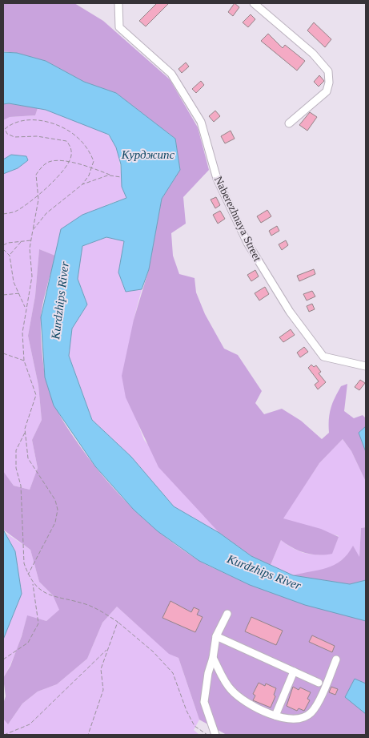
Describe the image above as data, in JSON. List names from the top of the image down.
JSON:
{
  "streets": {
    "street": ["Naberezhnaya Street"]
  },
  "water": ["Курджипс", "Kurdzhips River"]
}
